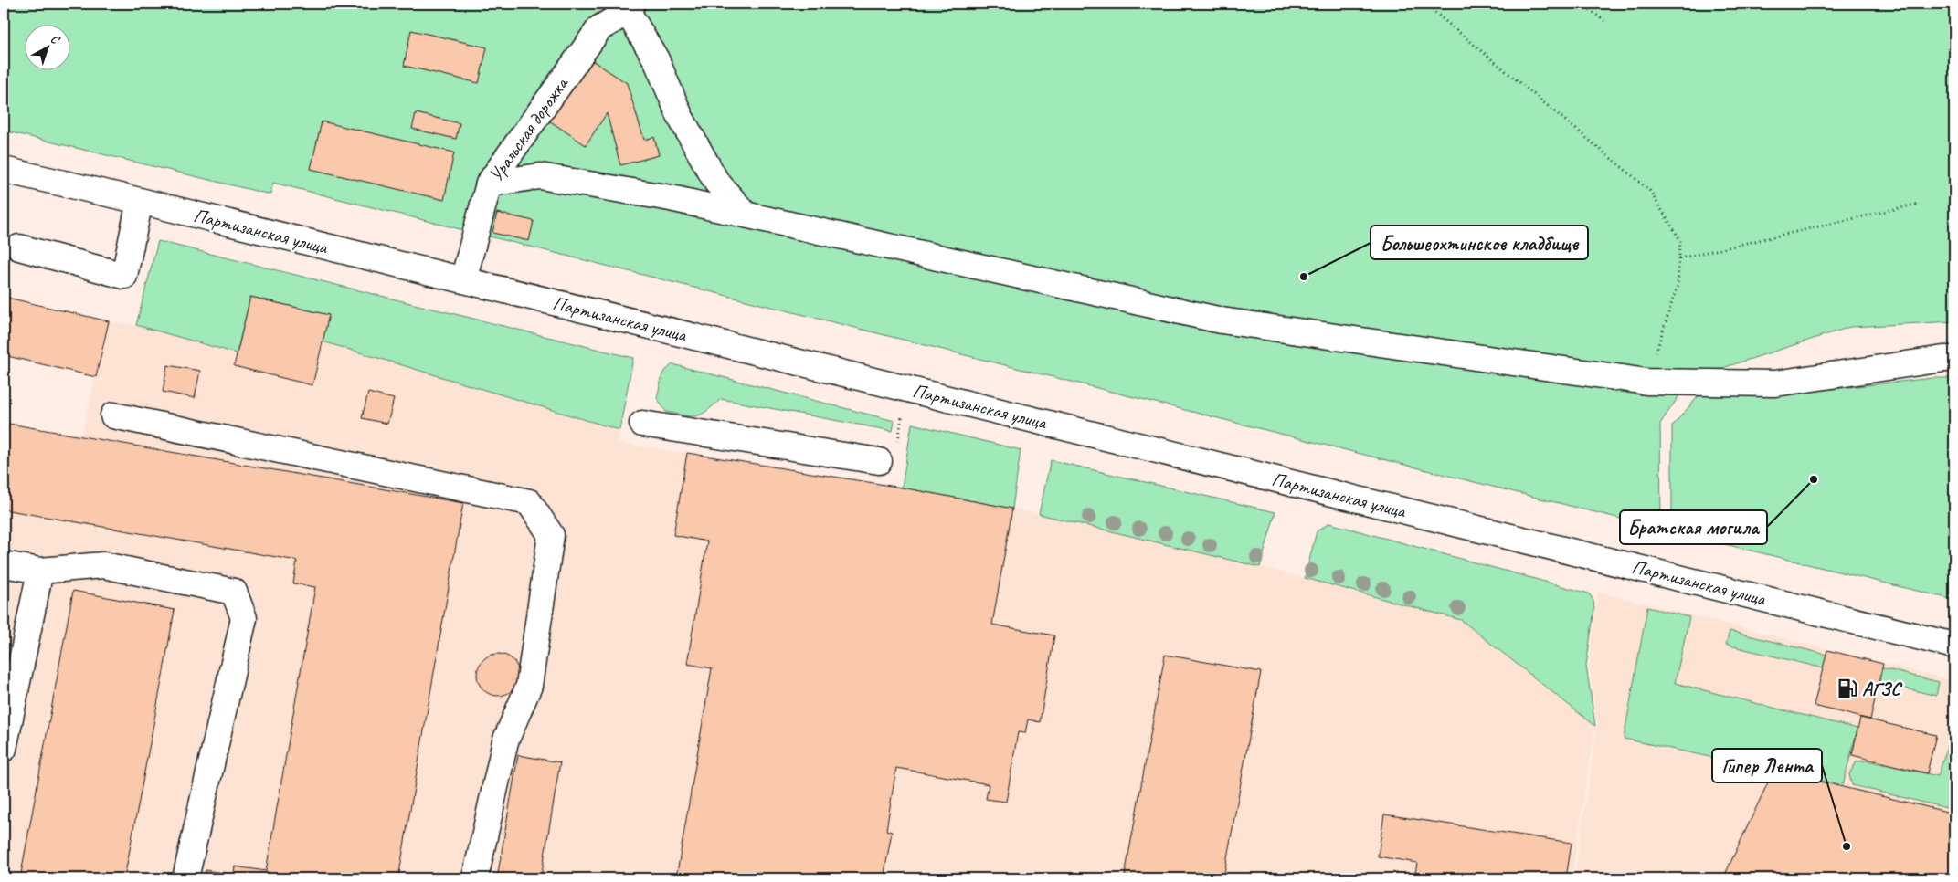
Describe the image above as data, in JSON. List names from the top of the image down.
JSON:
{
  "streets": {
    "street": ["Уральская дорожка", "Партизанская улица"]
  },
  "crossings": [
    ["Уральская дорожка", "Партизанская улица"]
  ],
  "places": {
    "other": ["Большеохтинское кладбище", "Братская могила", "Гипер Лента"],
    "fuel station": ["АГЗС"]
  },
  "north": "top right"
}
